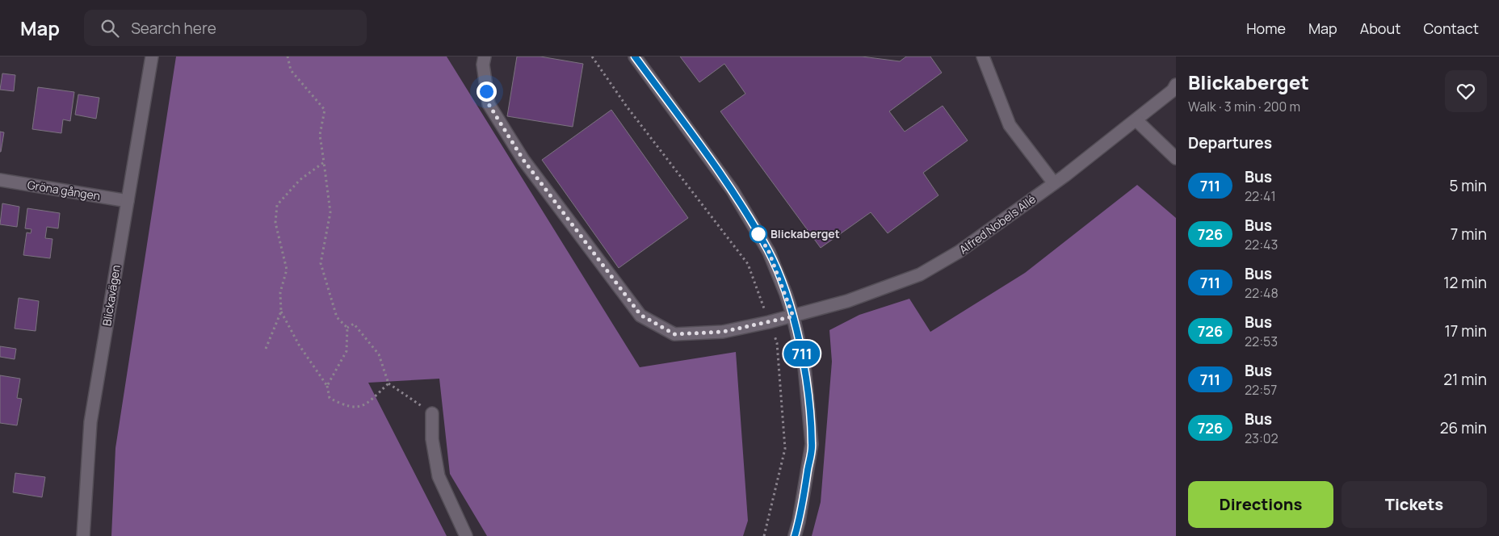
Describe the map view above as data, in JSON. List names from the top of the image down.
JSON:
{
  "streets": {
    "street": ["Gröna gången", "Alfred Nobels Allé", "Blickavägen"]
  },
  "crossings": [
    ["Gröna gången", "Blickavägen"]
  ],
  "places": ["Blickaberget"],
  "lines": ["bus line 711"],
  "page": {
    "header": "Map",
    "search": "Search here",
    "nav": [
      "Home",
      "Map",
      "About",
      "Contact"
    ],
    "on_map": "711",
    "heading": [
      ["Blickaberget", "Walk · 3 min · 200 m"],
      "Departures"
    ],
    "list": [
      {
        "mark": "711",
        "name": "Bus",
        "note": "22:41",
        "value": "5 min"
      },
      {
        "mark": "726",
        "name": "Bus",
        "note": "22:43",
        "value": "7 min"
      },
      {
        "mark": "711",
        "name": "Bus",
        "note": "22:48",
        "value": "12 min"
      },
      {
        "mark": "726",
        "name": "Bus",
        "note": "22:53",
        "value": "17 min"
      },
      {
        "mark": "711",
        "name": "Bus",
        "note": "22:57",
        "value": "21 min"
      },
      {
        "mark": "726",
        "name": "Bus",
        "note": "23:02",
        "value": "26 min"
      }
    ],
    "buttons": ["Directions", "Tickets"]
  }
}
